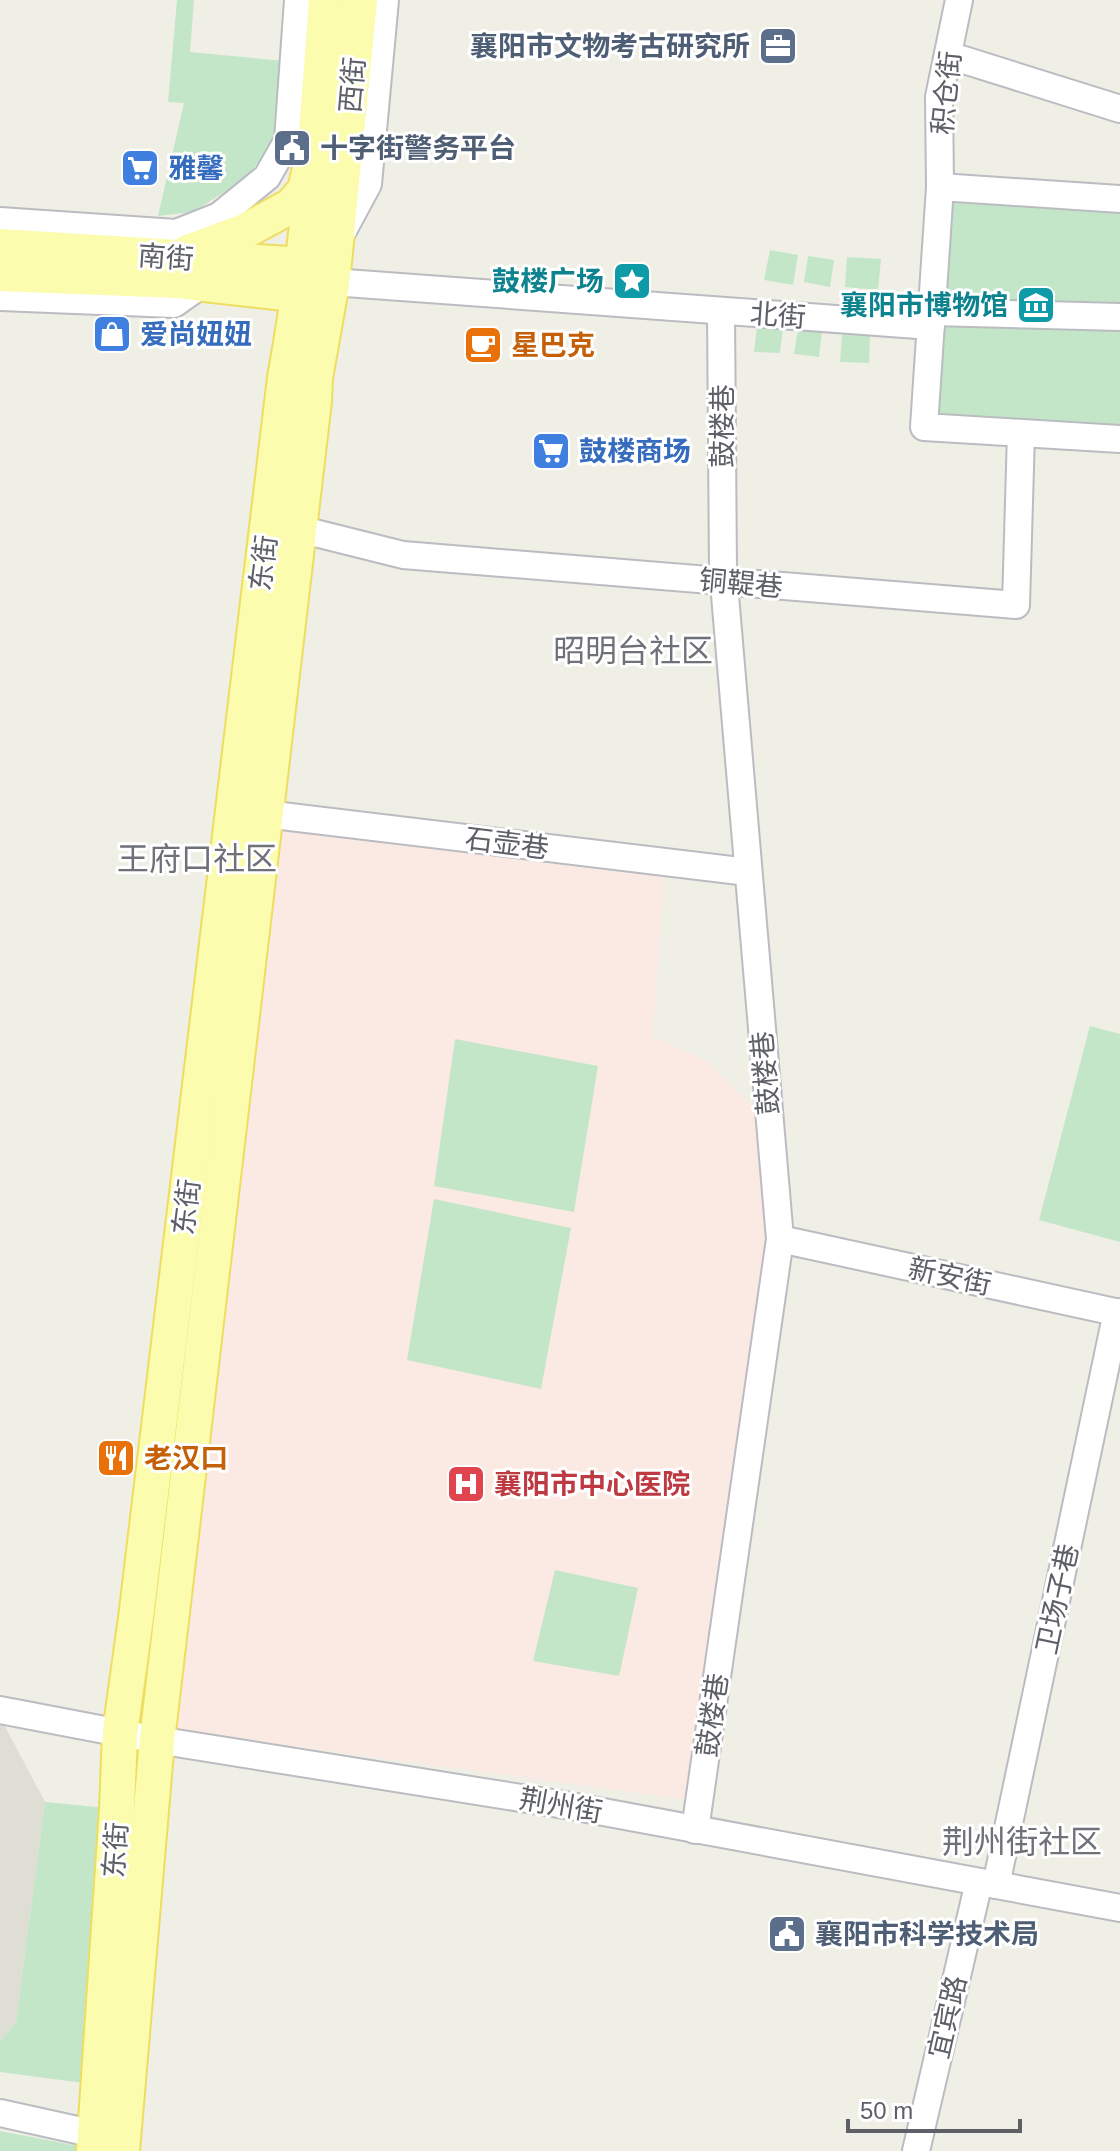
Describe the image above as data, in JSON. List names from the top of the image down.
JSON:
{
  "streets": {
    "main road": ["西街", "南街", "东街"],
    "street": [
      "积仓街",
      "北街",
      "鼓楼巷",
      "铜鞮巷",
      "石壶巷",
      "新安街",
      "卫场子巷",
      "荆州街",
      "宜宾路"
    ]
  },
  "crossings": [
    ["西街", "南街"],
    ["西街", "北街"],
    ["西街", "东街"],
    ["积仓街", "北街"],
    ["积仓街", "铜鞮巷"],
    ["南街", "北街"],
    ["南街", "东街"],
    ["北街", "鼓楼巷"],
    ["北街", "东街"],
    ["鼓楼巷", "铜鞮巷"],
    ["鼓楼巷", "石壶巷"],
    ["鼓楼巷", "新安街"],
    ["鼓楼巷", "荆州街"],
    ["东街", "铜鞮巷"],
    ["东街", "石壶巷"],
    ["东街", "荆州街"],
    ["新安街", "卫场子巷"],
    ["卫场子巷", "荆州街"],
    ["卫场子巷", "宜宾路"],
    ["荆州街", "宜宾路"]
  ],
  "districts": ["昭明台社区", "王府口社区", "荆州街社区"],
  "places": {
    "office": ["襄阳市文物考古研究所"],
    "public building": ["十字街警务平台", "襄阳市科学技术局"],
    "supermarket": ["雅馨", "鼓楼商场"],
    "place": ["鼓楼广场"],
    "museum": ["襄阳市博物馆"],
    "shop": ["爱尚妞妞"],
    "cafe": ["星巴克"],
    "restaurant": ["老汉口"],
    "hospital": ["襄阳市中心医院"]
  },
  "scale_bar": "50 m"
}
